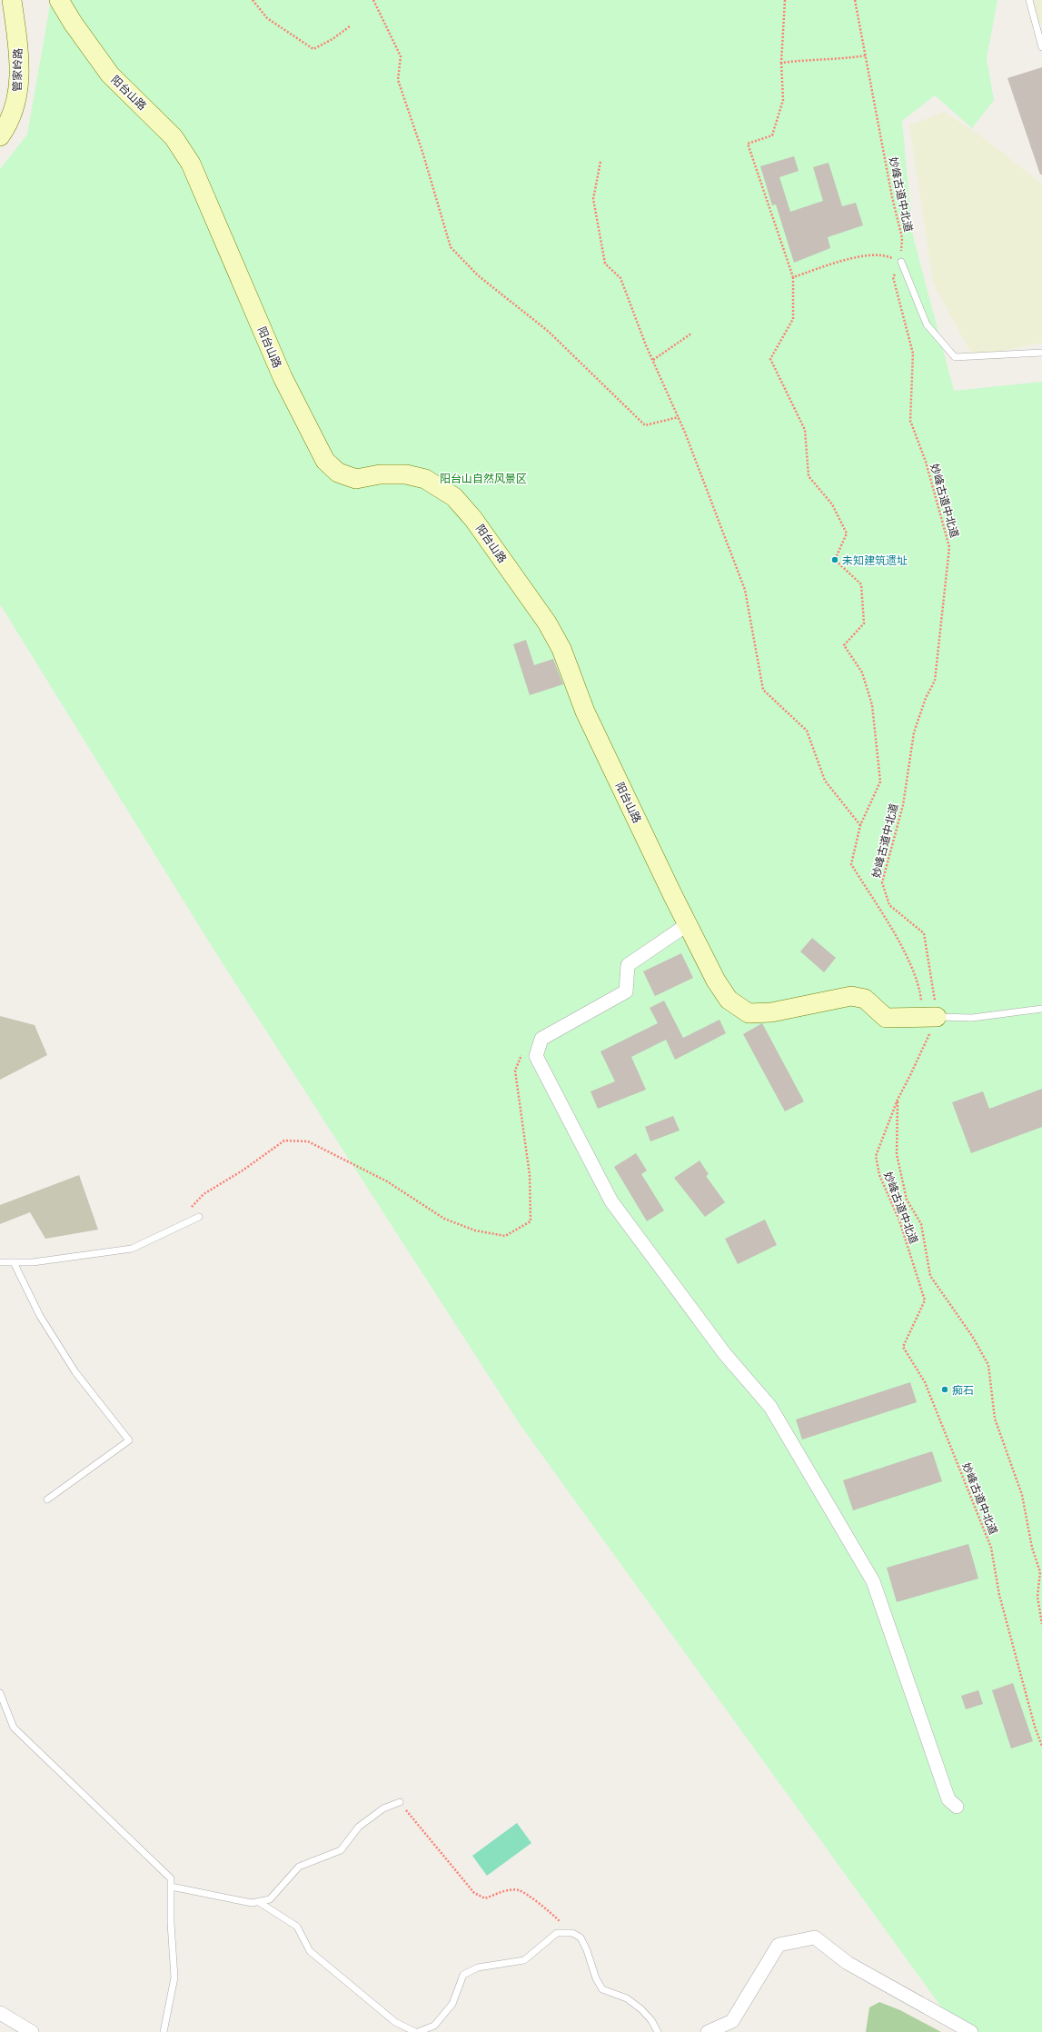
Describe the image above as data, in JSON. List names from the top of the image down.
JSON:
{
  "streets": {
    "street": ["管家岭路", "阳台山路"],
    "path": ["妙峰古道中北道"]
  },
  "crossings": [
    ["阳台山路", "妙峰古道中北道"]
  ],
  "parks": ["阳台山自然风景区"],
  "places": ["未知建筑遗址", "痴石"]
}
